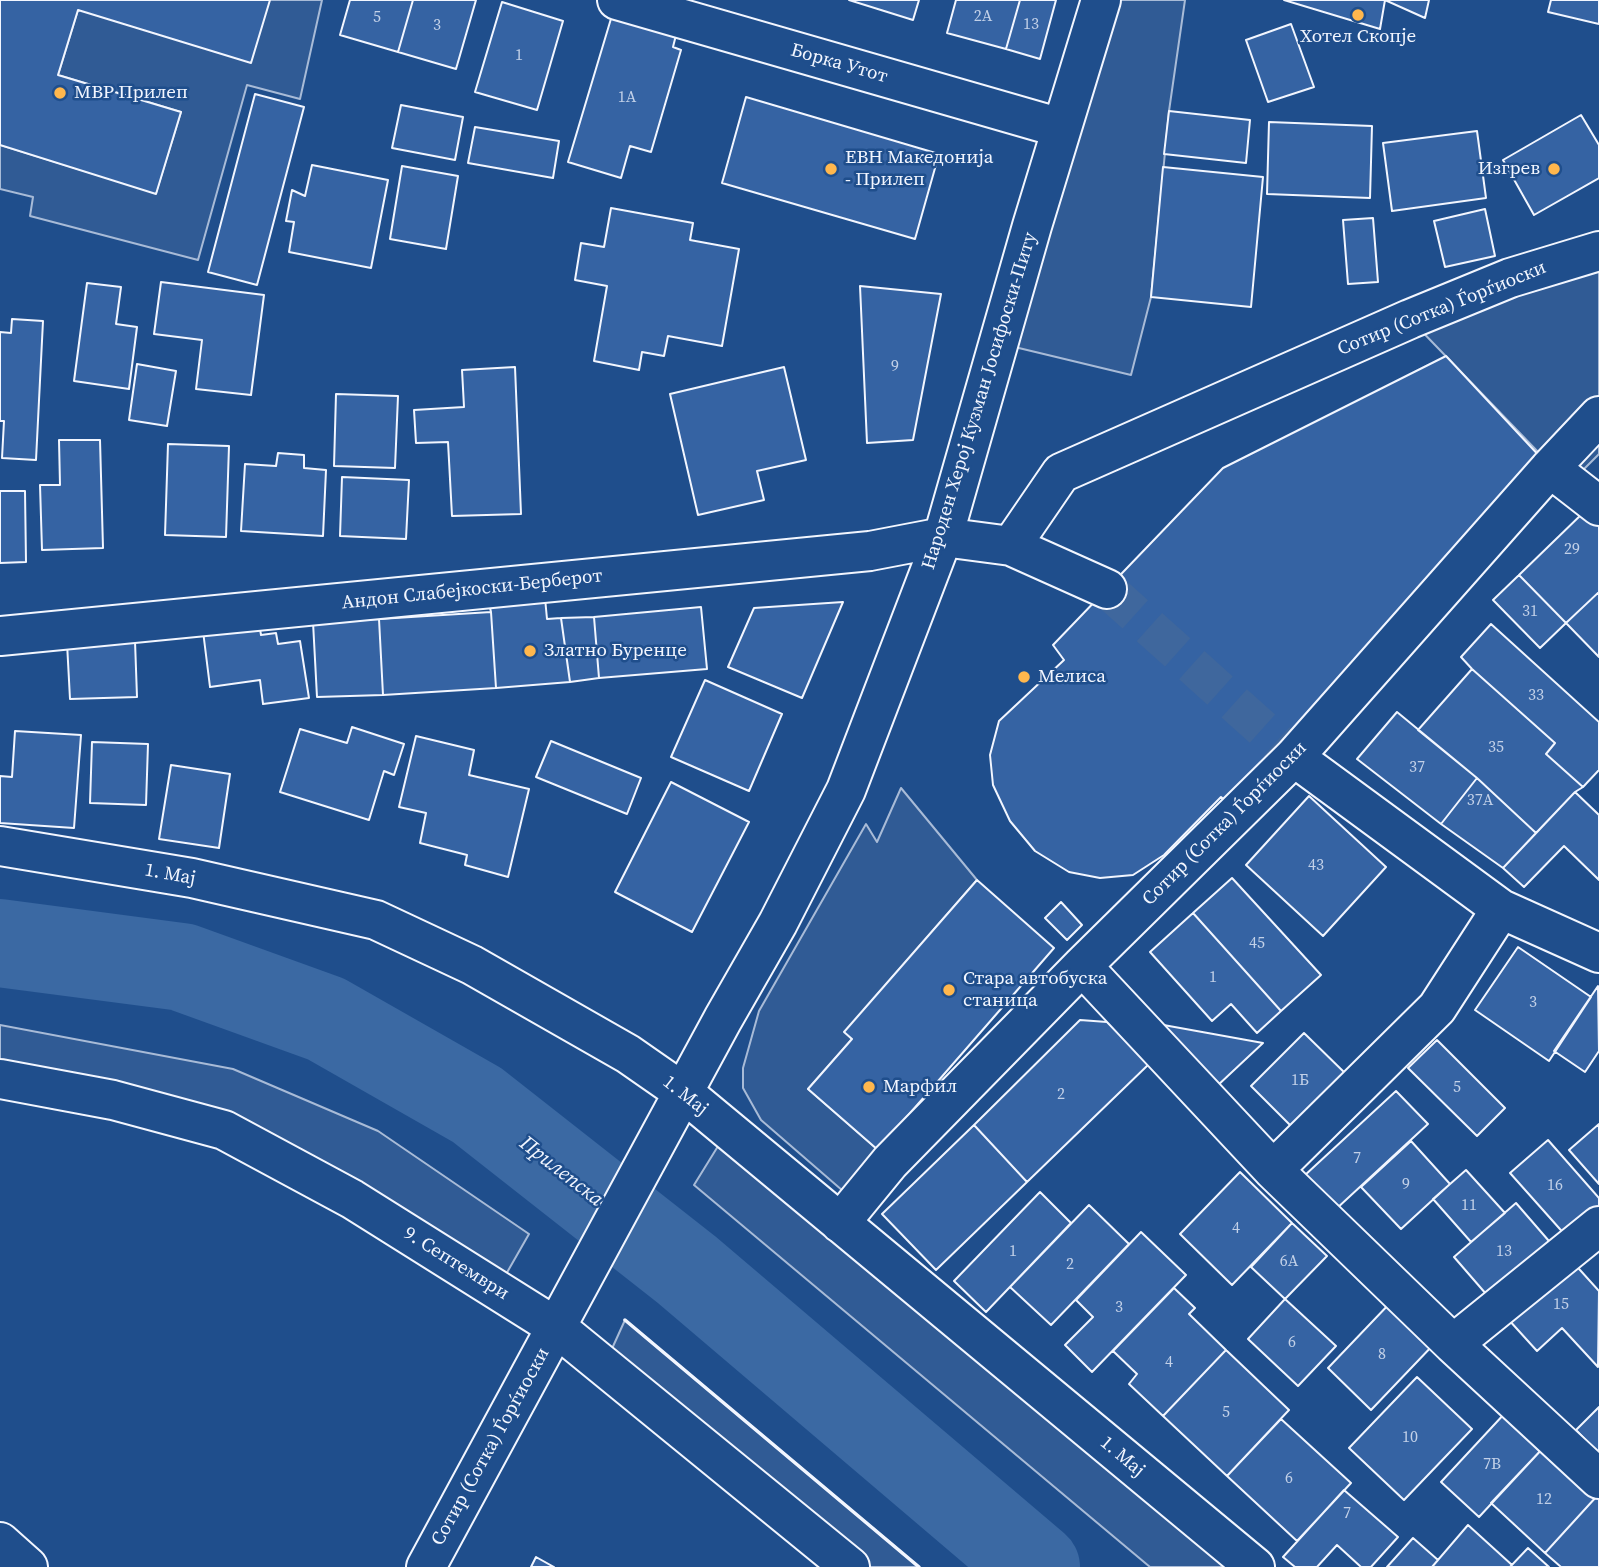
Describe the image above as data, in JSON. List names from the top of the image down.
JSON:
{
  "streets": {
    "street": [
      "Борка Утот",
      "Сотир (Сотка) Ѓорѓиоски",
      "Народен Херој Кузман Јосифоски-Питу",
      "Андон Слабејкоски-Берберот",
      "1. Мај",
      "9. Септември"
    ]
  },
  "crossings": [
    ["Борка Утот", "Народен Херој Кузман Јосифоски-Питу"],
    ["Сотир (Сотка) Ѓорѓиоски", "Народен Херој Кузман Јосифоски-Питу"],
    ["Сотир (Сотка) Ѓорѓиоски", "Андон Слабејкоски-Берберот"],
    ["Сотир (Сотка) Ѓорѓиоски", "1. Мај"],
    ["Сотир (Сотка) Ѓорѓиоски", "9. Септември"],
    ["Народен Херој Кузман Јосифоски-Питу", "Андон Слабејкоски-Берберот"],
    ["Народен Херој Кузман Јосифоски-Питу", "1. Мај"],
    ["Народен Херој Кузман Јосифоски-Питу", "9. Септември"]
  ],
  "water": ["Прилепска"],
  "places": [
    "Хотел Скопје",
    "МВР Прилеп",
    "ЕВН Македонија - Прилеп",
    "Изгрев",
    "Златно Буренце",
    "Мелиса",
    "Стара автобуска станица",
    "Марфил"
  ],
  "house_numbers": [
    "2А",
    "5",
    "13",
    "3",
    "1",
    "1А",
    "9",
    "29",
    "31",
    "33",
    "35",
    "37",
    "37А",
    "43",
    "45",
    "1",
    "3",
    "1Б",
    "5",
    "2",
    "7",
    "9",
    "16",
    "11",
    "4",
    "1",
    "13",
    "6А",
    "2",
    "15",
    "3",
    "6",
    "8",
    "4",
    "5",
    "10",
    "7В",
    "6",
    "12",
    "7"
  ]
}
